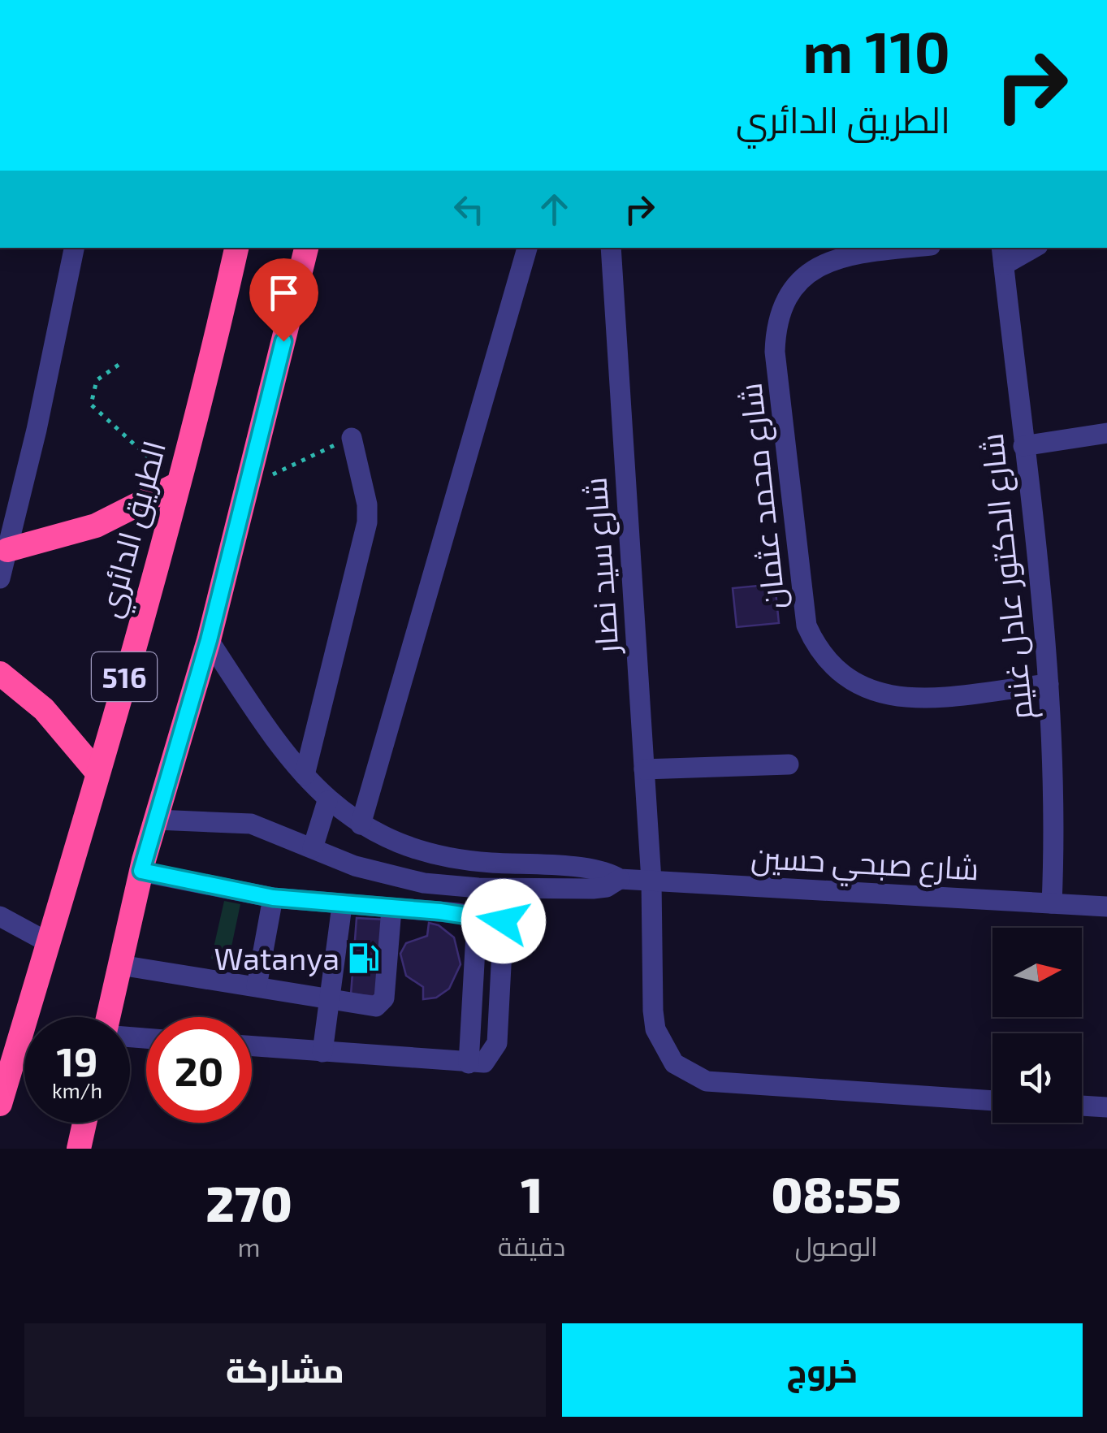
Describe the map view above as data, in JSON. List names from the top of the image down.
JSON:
{
  "streets": {
    "highway": ["الطريق الدائري", "516"],
    "street": [
      "شارع محمد عثمان",
      "شارع سيد نصار",
      "شارع الدكتور عادل غنيم",
      "شارع صبحي حسين"
    ]
  },
  "crossings": [
    ["شارع محمد عثمان", "شارع الدكتور عادل غنيم"],
    ["شارع سيد نصار", "شارع صبحي حسين"],
    ["شارع الدكتور عادل غنيم", "شارع صبحي حسين"],
    ["516", "شارع صبحي حسين"]
  ],
  "places": {
    "fuel station": ["Watanya"]
  },
  "north": "right",
  "page": {
    "turn": ["110 m", "الطريق الدائري"],
    "speed": "19 km/h",
    "limit": "20",
    "eta": [
      "08:55",
      "الوصول",
      "1",
      "دقيقة",
      "270",
      "m"
    ],
    "buttons": ["خروج", "مشاركة"]
  }
}
